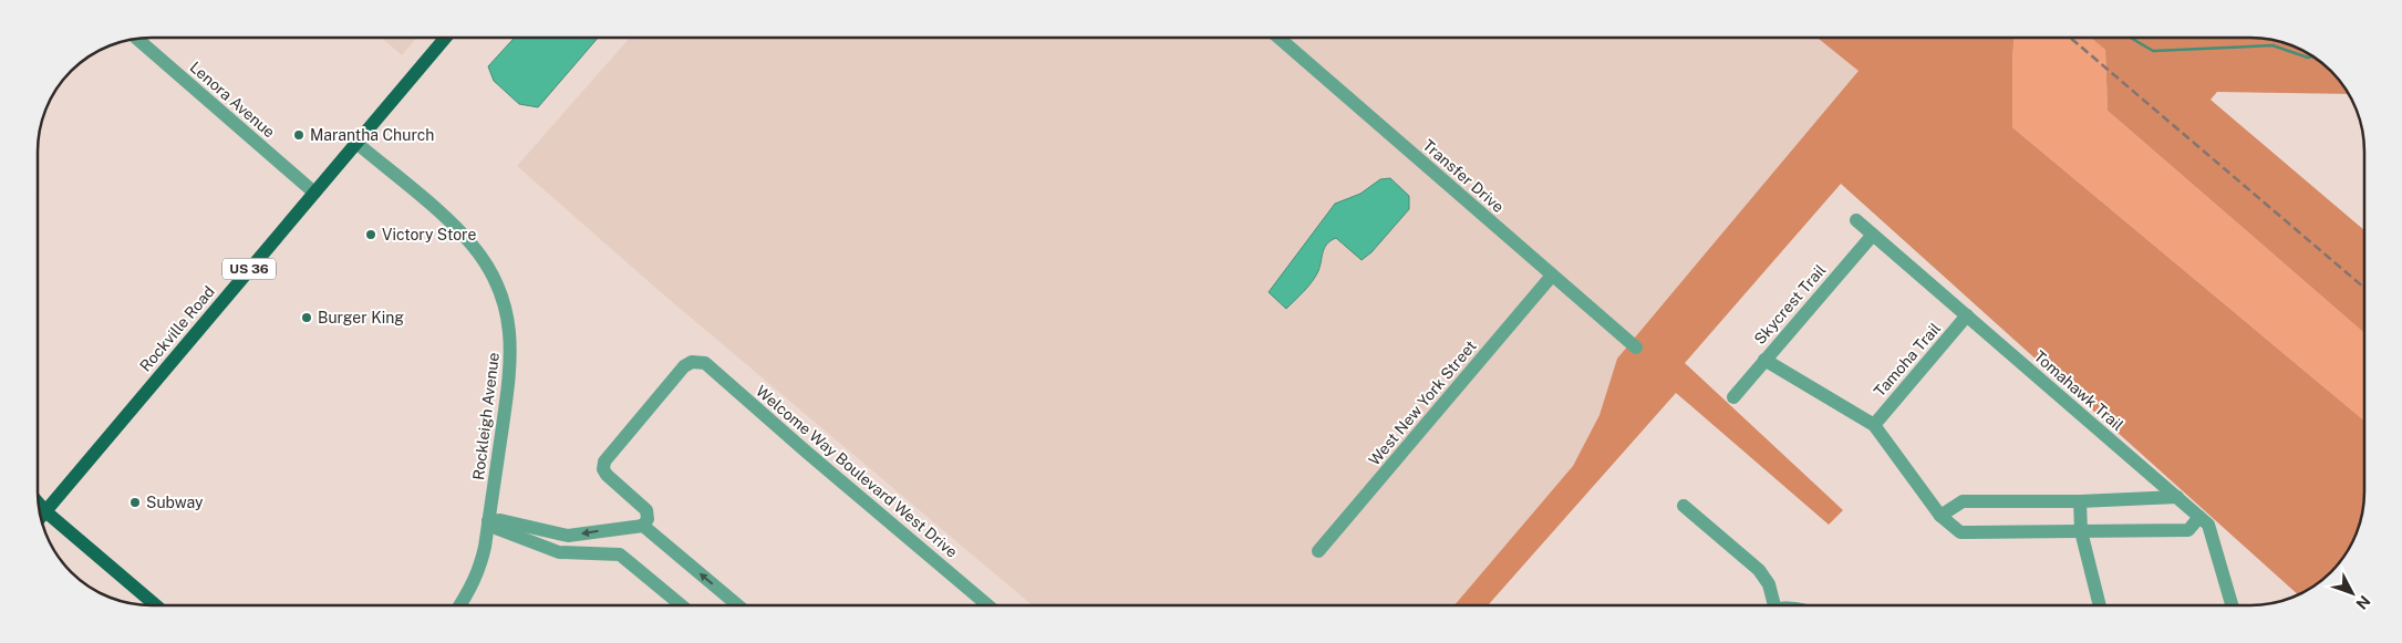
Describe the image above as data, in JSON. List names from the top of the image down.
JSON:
{
  "streets": {
    "main road": ["US 36", "Rockville Road"],
    "street": [
      "Lenora Avenue",
      "Transfer Drive",
      "Skycrest Trail",
      "Tamoha Trail",
      "Tomahawk Trail",
      "West New York Street",
      "Rockleigh Avenue",
      "Welcome Way Boulevard West Drive"
    ]
  },
  "crossings": [
    ["Lenora Avenue", "Rockville Road"],
    ["Transfer Drive", "West New York Street"],
    ["Skycrest Trail", "Tomahawk Trail"],
    ["Rockville Road", "Rockleigh Avenue"],
    ["Tamoha Trail", "Tomahawk Trail"]
  ],
  "places": [
    "Marantha Church",
    "Victory Store",
    "Burger King",
    "Subway"
  ],
  "north": "bottom right"
}
